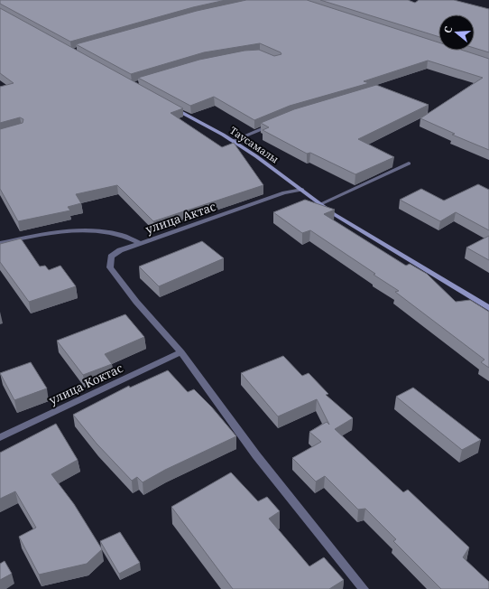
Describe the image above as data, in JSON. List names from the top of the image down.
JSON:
{
  "streets": {
    "street": ["Таусамалы", "улица Актас", "улица Коктас"]
  },
  "crossings": [
    ["Таусамалы", "улица Актас"]
  ],
  "north": "left"
}
